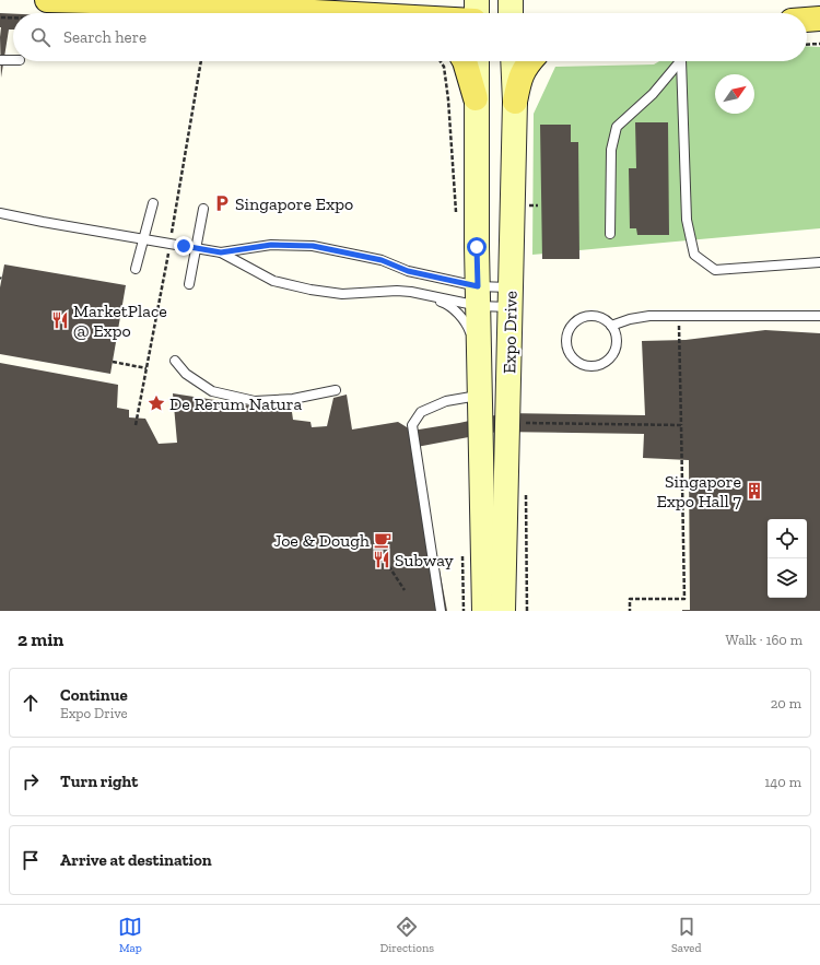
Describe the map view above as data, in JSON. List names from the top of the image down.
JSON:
{
  "streets": {
    "street": ["Expo Drive"]
  },
  "places": {
    "parking": ["Singapore Expo"],
    "restaurant": ["MarketPlace @ Expo", "Subway"],
    "place": ["De Rerum Natura"],
    "building": ["Singapore Expo Hall 7"],
    "cafe": ["Joe & Dough"]
  },
  "north": "top right",
  "page": {
    "search": "Search here",
    "heading": ["2 min", "Walk · 160 m"],
    "list": [
      ["Continue", "Expo Drive", "20 m"],
      ["Turn right", "140 m"],
      "Arrive at destination"
    ],
    "nav": ["Map", "Directions", "Saved"]
  }
}
